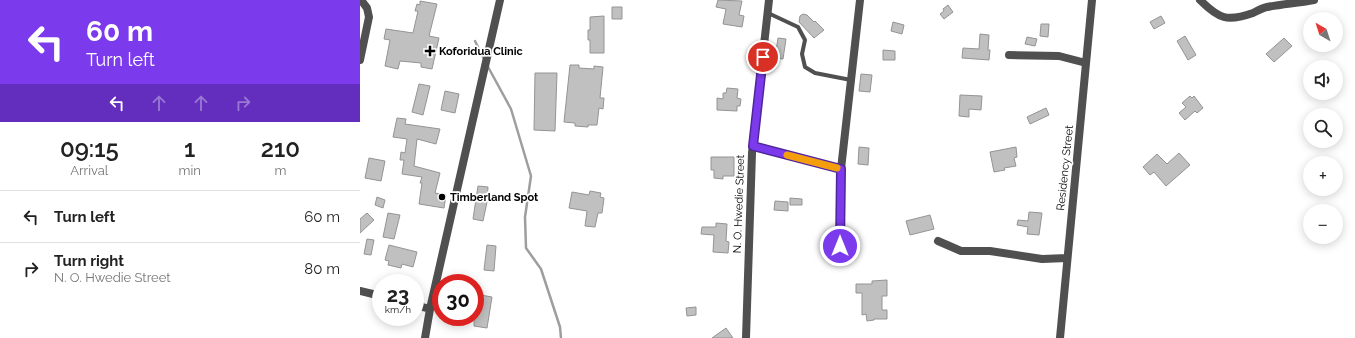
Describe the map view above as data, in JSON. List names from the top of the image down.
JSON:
{
  "streets": {
    "street": ["Residency Street", "N. O. Hwedie Street"]
  },
  "places": {
    "health": ["Koforidua Clinic"],
    "other": ["Timberland Spot"]
  },
  "north": "top left",
  "page": {
    "turn": ["60 m", "Turn left"],
    "map_buttons": ["+", "−"],
    "eta": [
      "09:15",
      "Arrival",
      "1",
      "min",
      "210",
      "m"
    ],
    "list": [
      {
        "name": "Turn left",
        "value": "60 m"
      },
      {
        "name": "Turn right",
        "note": "N. O. Hwedie Street",
        "value": "80 m"
      }
    ],
    "speed": "23 km/h",
    "limit": "30"
  }
}
